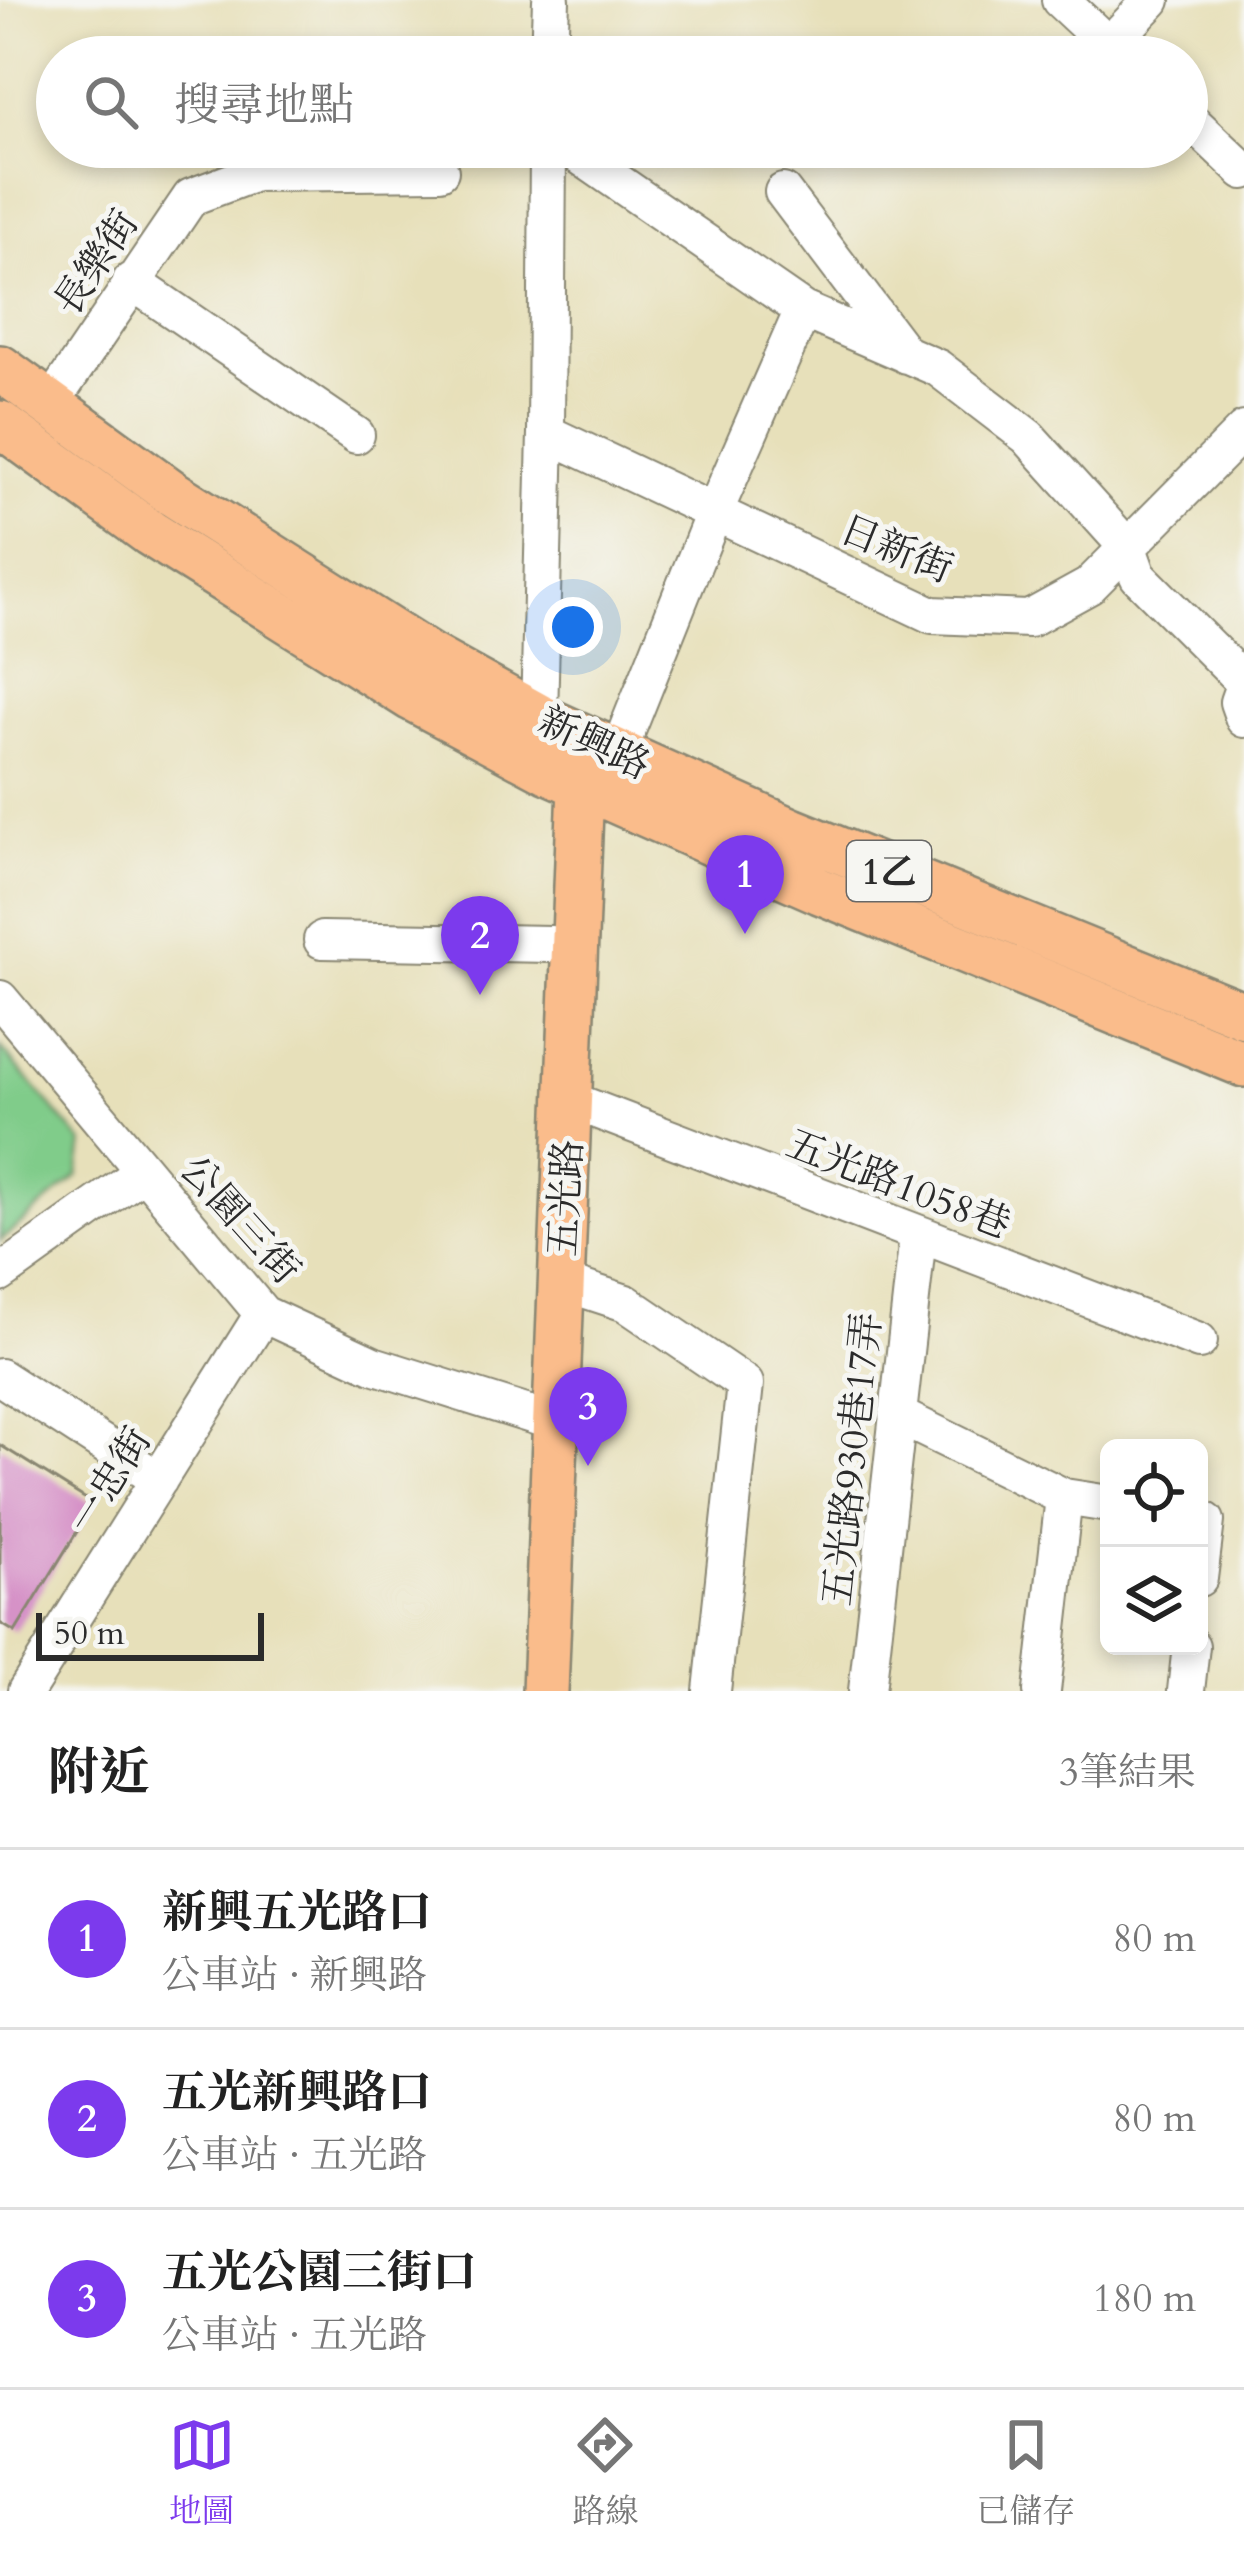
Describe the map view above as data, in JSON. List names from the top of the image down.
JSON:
{
  "streets": {
    "main road": ["新興路", "1乙", "五光路"],
    "street": [
      "長樂街",
      "日新街",
      "五光路1058巷",
      "公園三街",
      "五光路930巷17弄",
      "一忠街"
    ]
  },
  "crossings": [
    ["長樂街", "新興路"],
    ["新興路", "五光路"],
    ["五光路1058巷", "五光路"],
    ["五光路1058巷", "五光路930巷17弄"],
    ["五光路", "公園三街"],
    ["公園三街", "一忠街"]
  ],
  "scale_bar": "50 m",
  "page": {
    "search": "搜尋地點",
    "pins": ["1", "2", "3"],
    "scale": "50 m",
    "heading": ["附近", "3筆結果"],
    "list": [
      {
        "mark": "1",
        "name": "新興五光路口",
        "note": "公車站 · 新興路",
        "value": "80 m"
      },
      {
        "mark": "2",
        "name": "五光新興路口",
        "note": "公車站 · 五光路",
        "value": "80 m"
      },
      {
        "mark": "3",
        "name": "五光公園三街口",
        "note": "公車站 · 五光路",
        "value": "180 m"
      }
    ],
    "nav": ["地圖", "路線", "已儲存"]
  }
}
